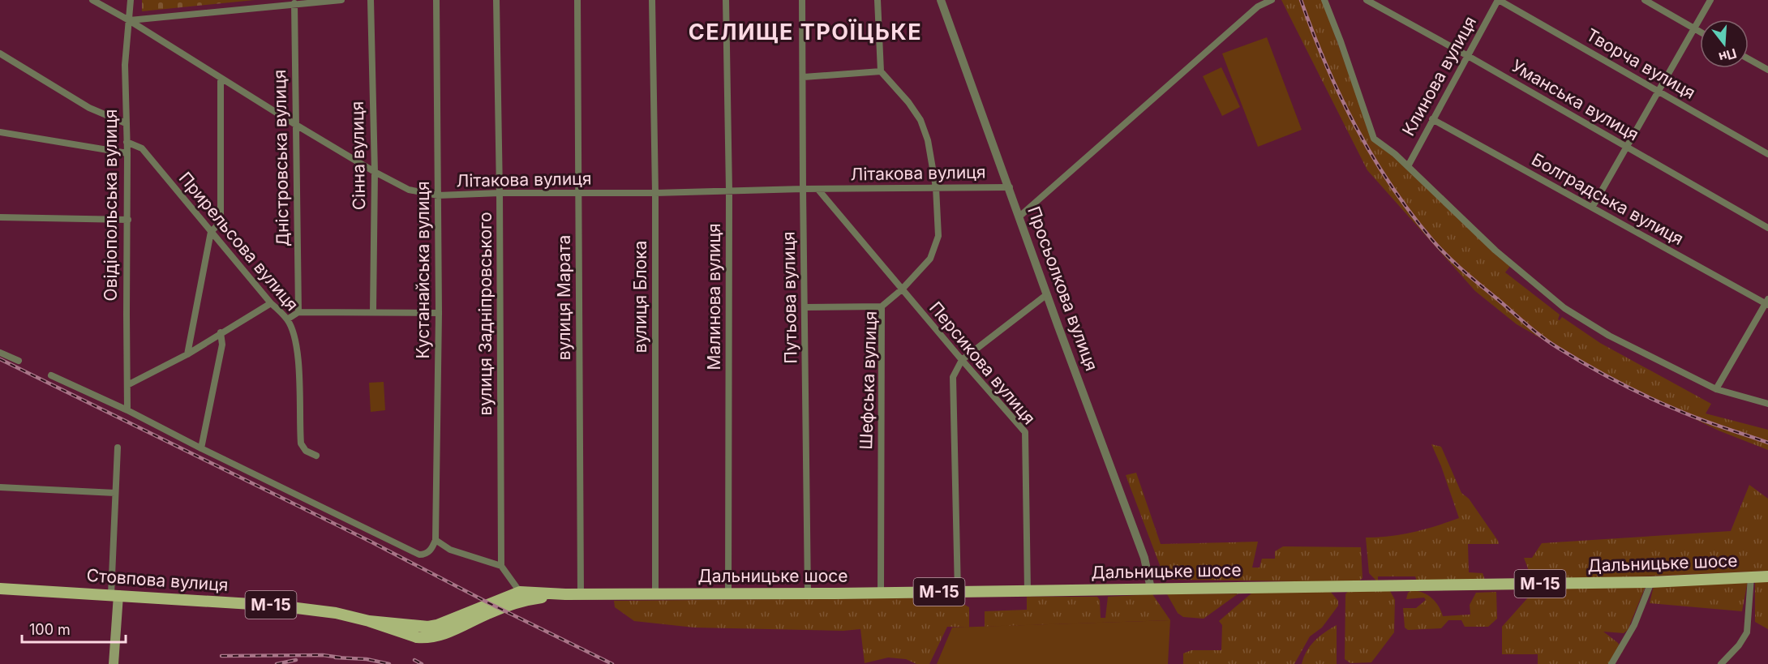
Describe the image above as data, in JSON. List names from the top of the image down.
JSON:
{
  "streets": {
    "main road": ["Дальницьке шосе", "Стовпова вулиця", "М-15"],
    "street": [
      "Творча вулиця",
      "Клинова вулиця",
      "Уманська вулиця",
      "Сінна вулиця",
      "Дністровська вулиця",
      "Літакова вулиця",
      "Болградська вулиця",
      "Овідіопольська вулиця",
      "Прирельсова вулиця",
      "Кустанайська вулиця",
      "Просьолкова вулиця",
      "вулиця Блока",
      "Малинова вулиця",
      "вулиця Марата",
      "Путьова вулиця",
      "вулиця Задніпровського",
      "Персикова вулиця",
      "Шефська вулиця"
    ]
  },
  "crossings": [
    ["Творча вулиця", "Клинова вулиця"],
    ["Клинова вулиця", "Уманська вулиця"],
    ["Клинова вулиця", "Болградська вулиця"],
    ["Сінна вулиця", "Літакова вулиця"],
    ["Дністровська вулиця", "Літакова вулиця"],
    ["Літакова вулиця", "Овідіопольська вулиця"],
    ["Літакова вулиця", "Кустанайська вулиця"],
    ["Літакова вулиця", "Просьолкова вулиця"],
    ["Літакова вулиця", "вулиця Блока"],
    ["Літакова вулиця", "Малинова вулиця"],
    ["Літакова вулиця", "вулиця Марата"],
    ["Літакова вулиця", "Путьова вулиця"],
    ["Літакова вулиця", "вулиця Задніпровського"],
    ["Літакова вулиця", "Персикова вулиця"],
    ["Літакова вулиця", "Шефська вулиця"],
    ["Овідіопольська вулиця", "Прирельсова вулиця"],
    ["Просьолкова вулиця", "Дальницьке шосе"],
    ["вулиця Блока", "Дальницьке шосе"],
    ["Малинова вулиця", "Дальницьке шосе"],
    ["вулиця Марата", "Дальницьке шосе"],
    ["Путьова вулиця", "Дальницьке шосе"],
    ["Персикова вулиця", "Шефська вулиця"],
    ["Персикова вулиця", "Дальницьке шосе"],
    ["Шефська вулиця", "Дальницьке шосе"],
    ["Дальницьке шосе", "Стовпова вулиця"],
    ["Дальницьке шосе", "М-15"],
    ["Стовпова вулиця", "М-15"]
  ],
  "districts": ["СЕЛИЩЕ ТРОЇЦЬКЕ"],
  "scale_bar": "100 m",
  "north": "bottom"
}
